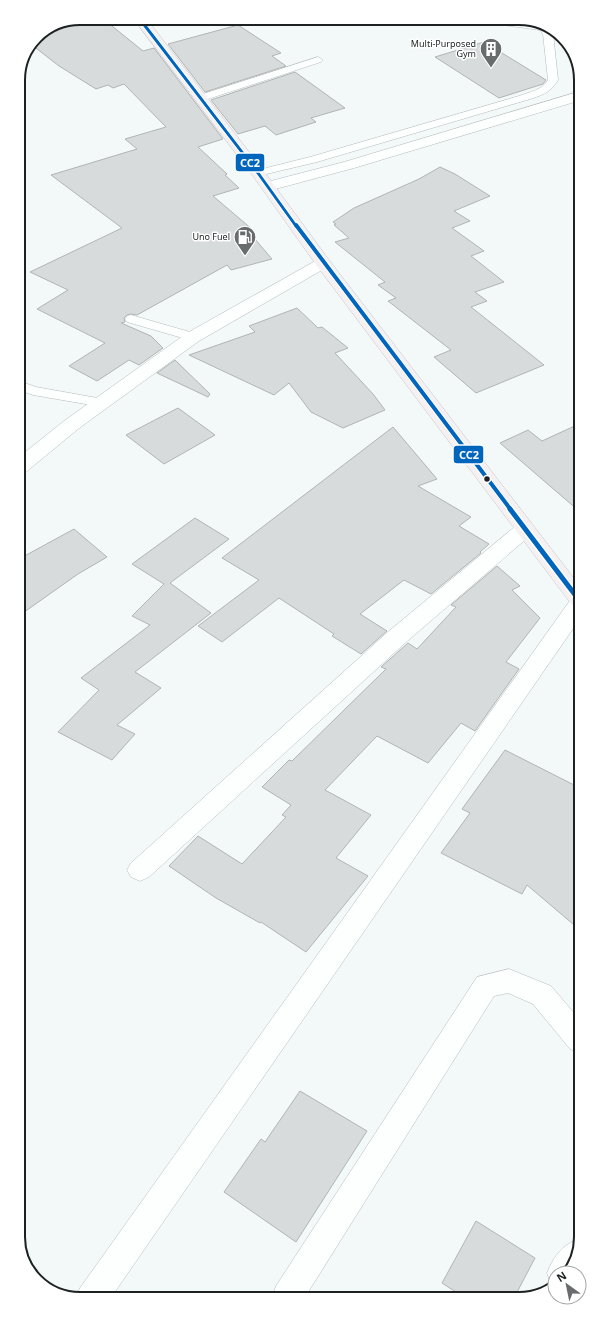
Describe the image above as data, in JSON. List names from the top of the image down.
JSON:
{
  "places": {
    "building": ["Multi-Purposed Gym"],
    "fuel station": ["Uno Fuel"]
  },
  "lines": ["transit line CC2"],
  "north": "top left"
}
